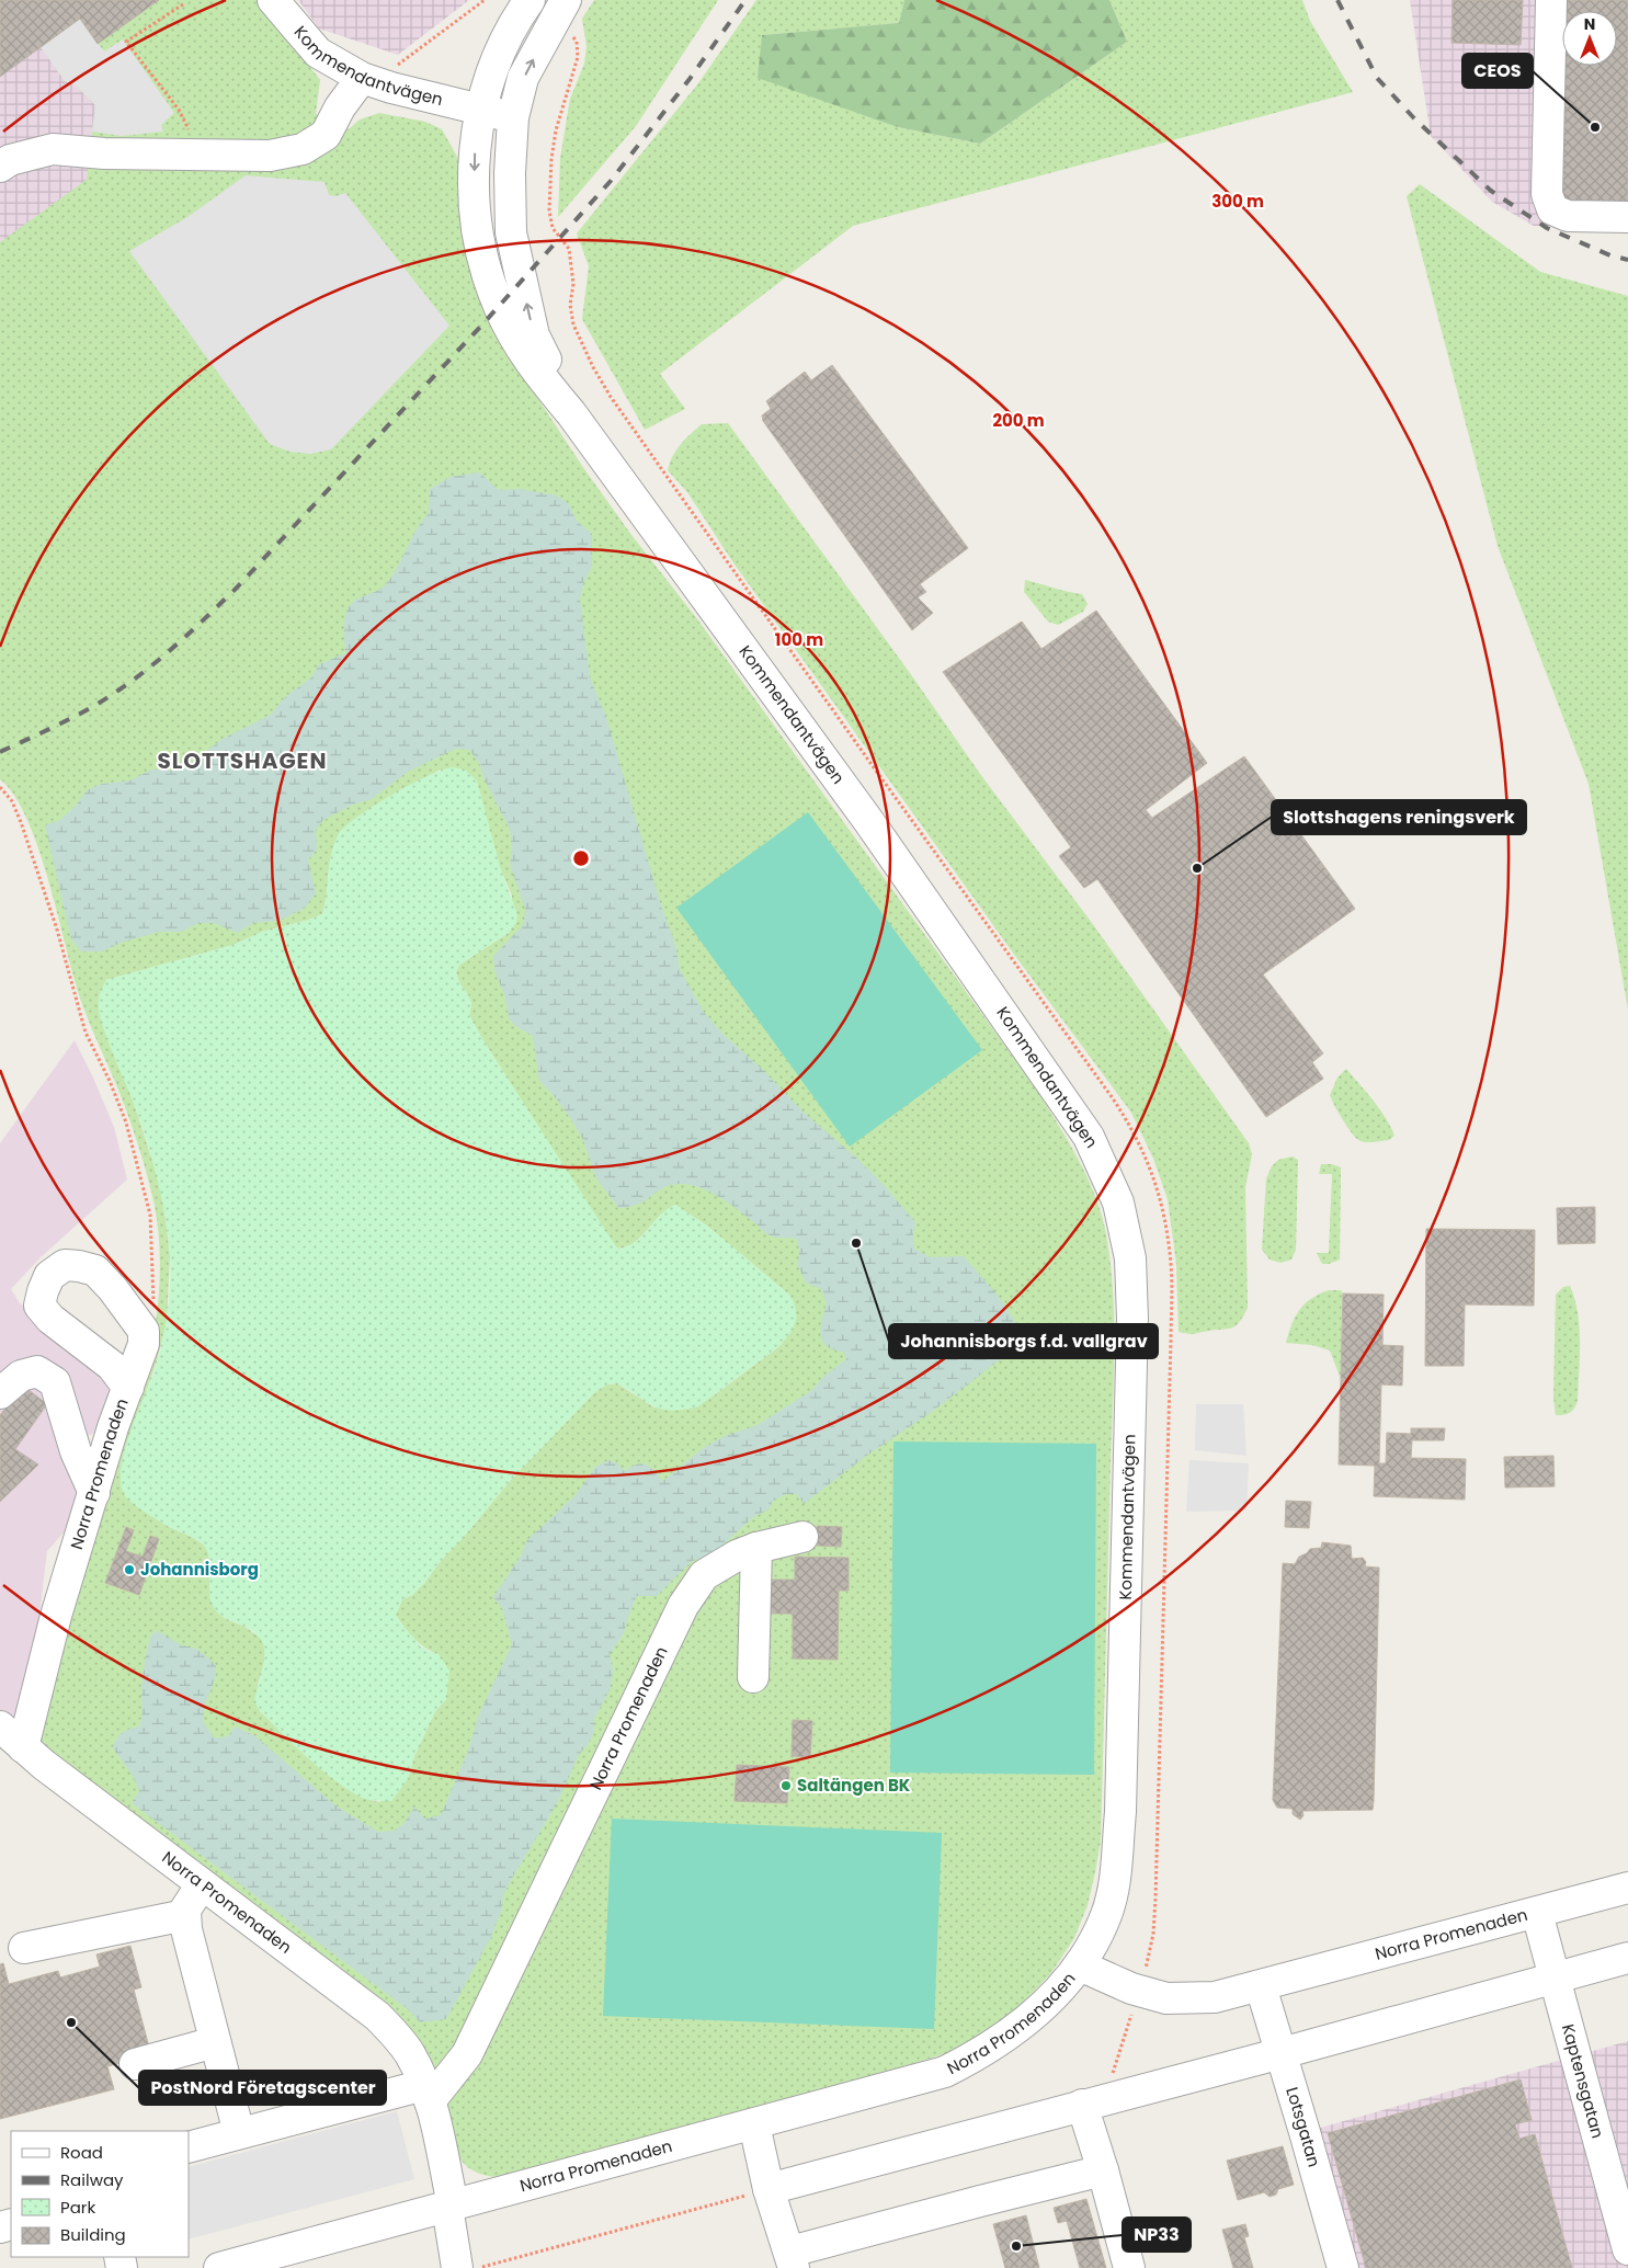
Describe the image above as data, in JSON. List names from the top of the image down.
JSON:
{
  "streets": {
    "street": [
      "Kommendantvägen",
      "Norra Promenaden",
      "Kaptensgatan",
      "Lotsgatan"
    ]
  },
  "crossings": [
    ["Kommendantvägen", "Norra Promenaden"],
    ["Norra Promenaden", "Kaptensgatan"],
    ["Norra Promenaden", "Lotsgatan"]
  ],
  "districts": ["SLOTTSHAGEN"],
  "places": [
    "CEOS",
    "Slottshagens reningsverk",
    "Johannisborgs f.d. vallgrav",
    "Johannisborg",
    "Saltängen BK",
    "PostNord Företagscenter",
    "NP33"
  ],
  "legend": [
    "Road",
    "Railway",
    "Park",
    "Building"
  ],
  "north": "top",
  "rings": ["300 m", "200 m", "100 m"]
}
